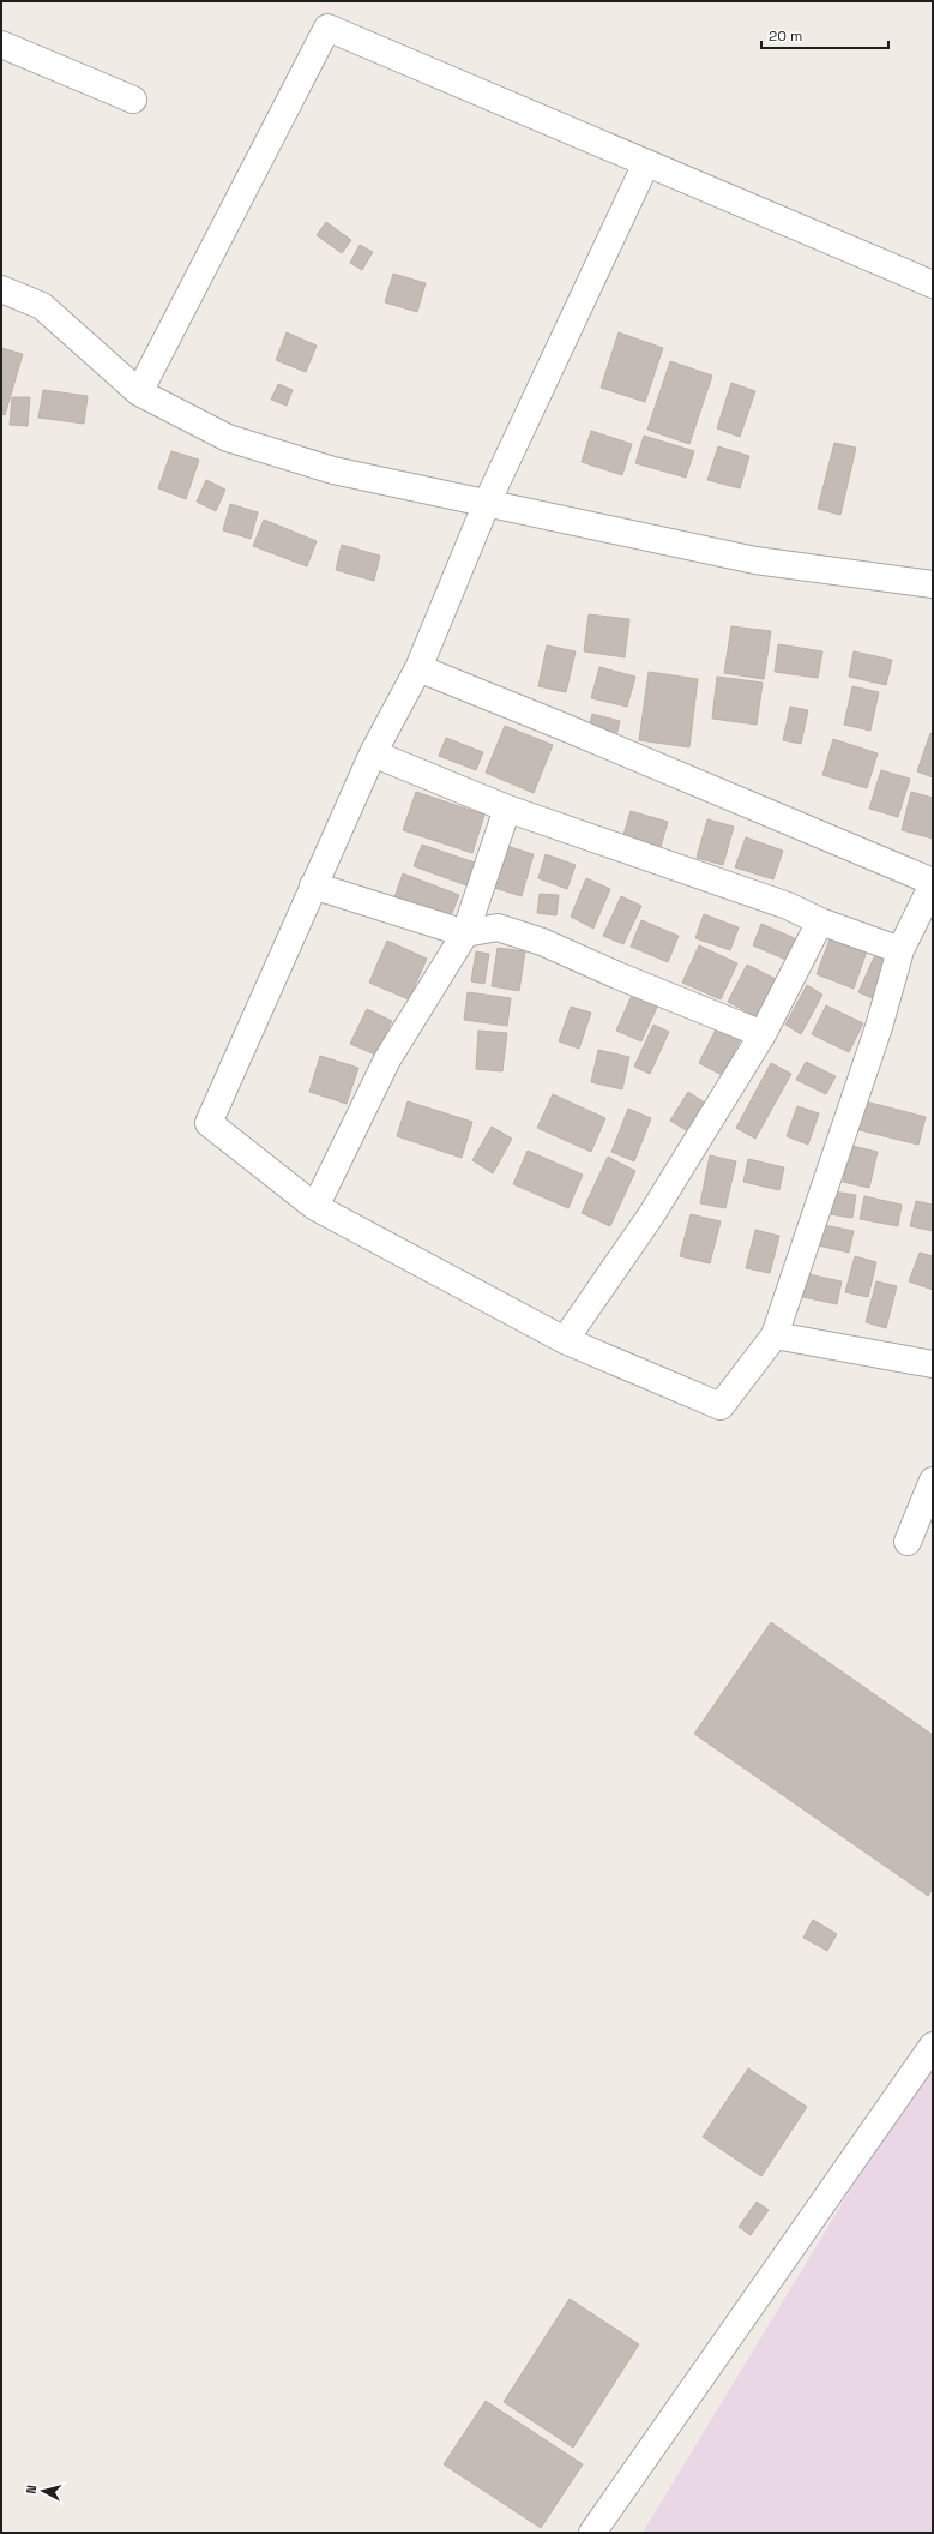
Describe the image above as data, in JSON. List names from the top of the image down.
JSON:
{
  "scale_bar": "20 m",
  "north": "left"
}
